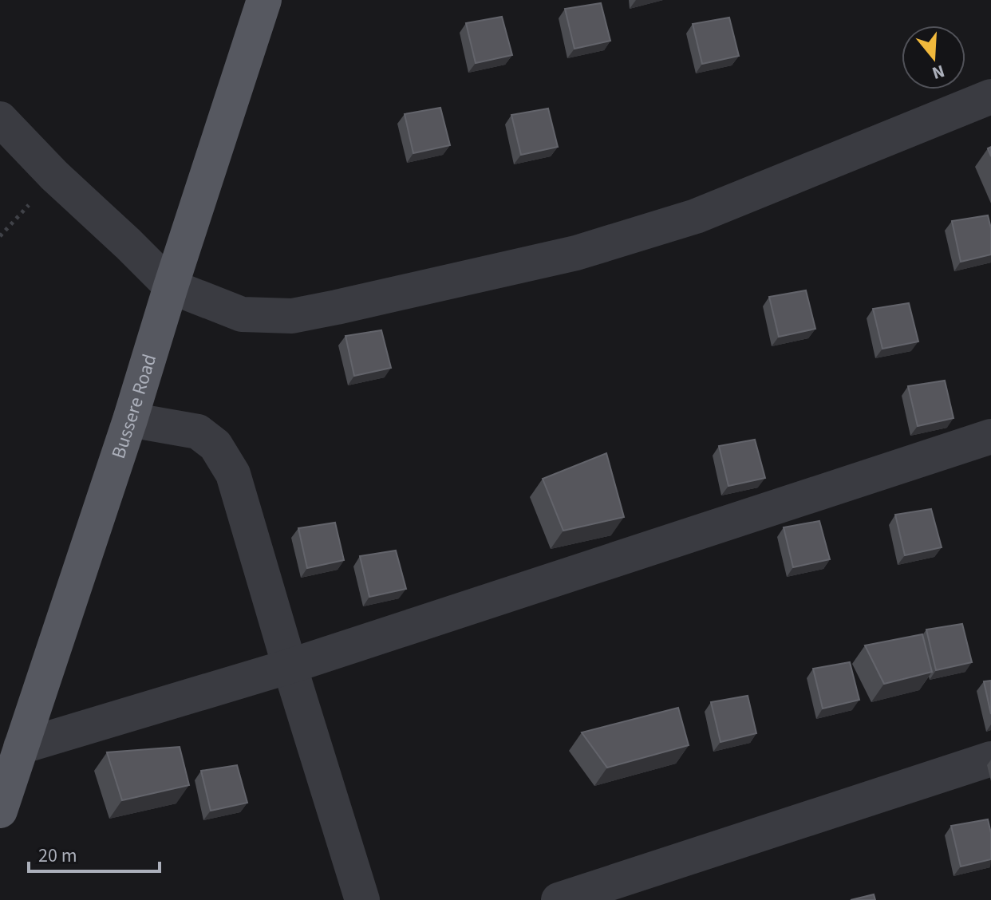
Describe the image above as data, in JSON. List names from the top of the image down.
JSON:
{
  "streets": {
    "main road": ["Bussere Road"]
  },
  "scale_bar": "20 m",
  "north": "bottom"
}
